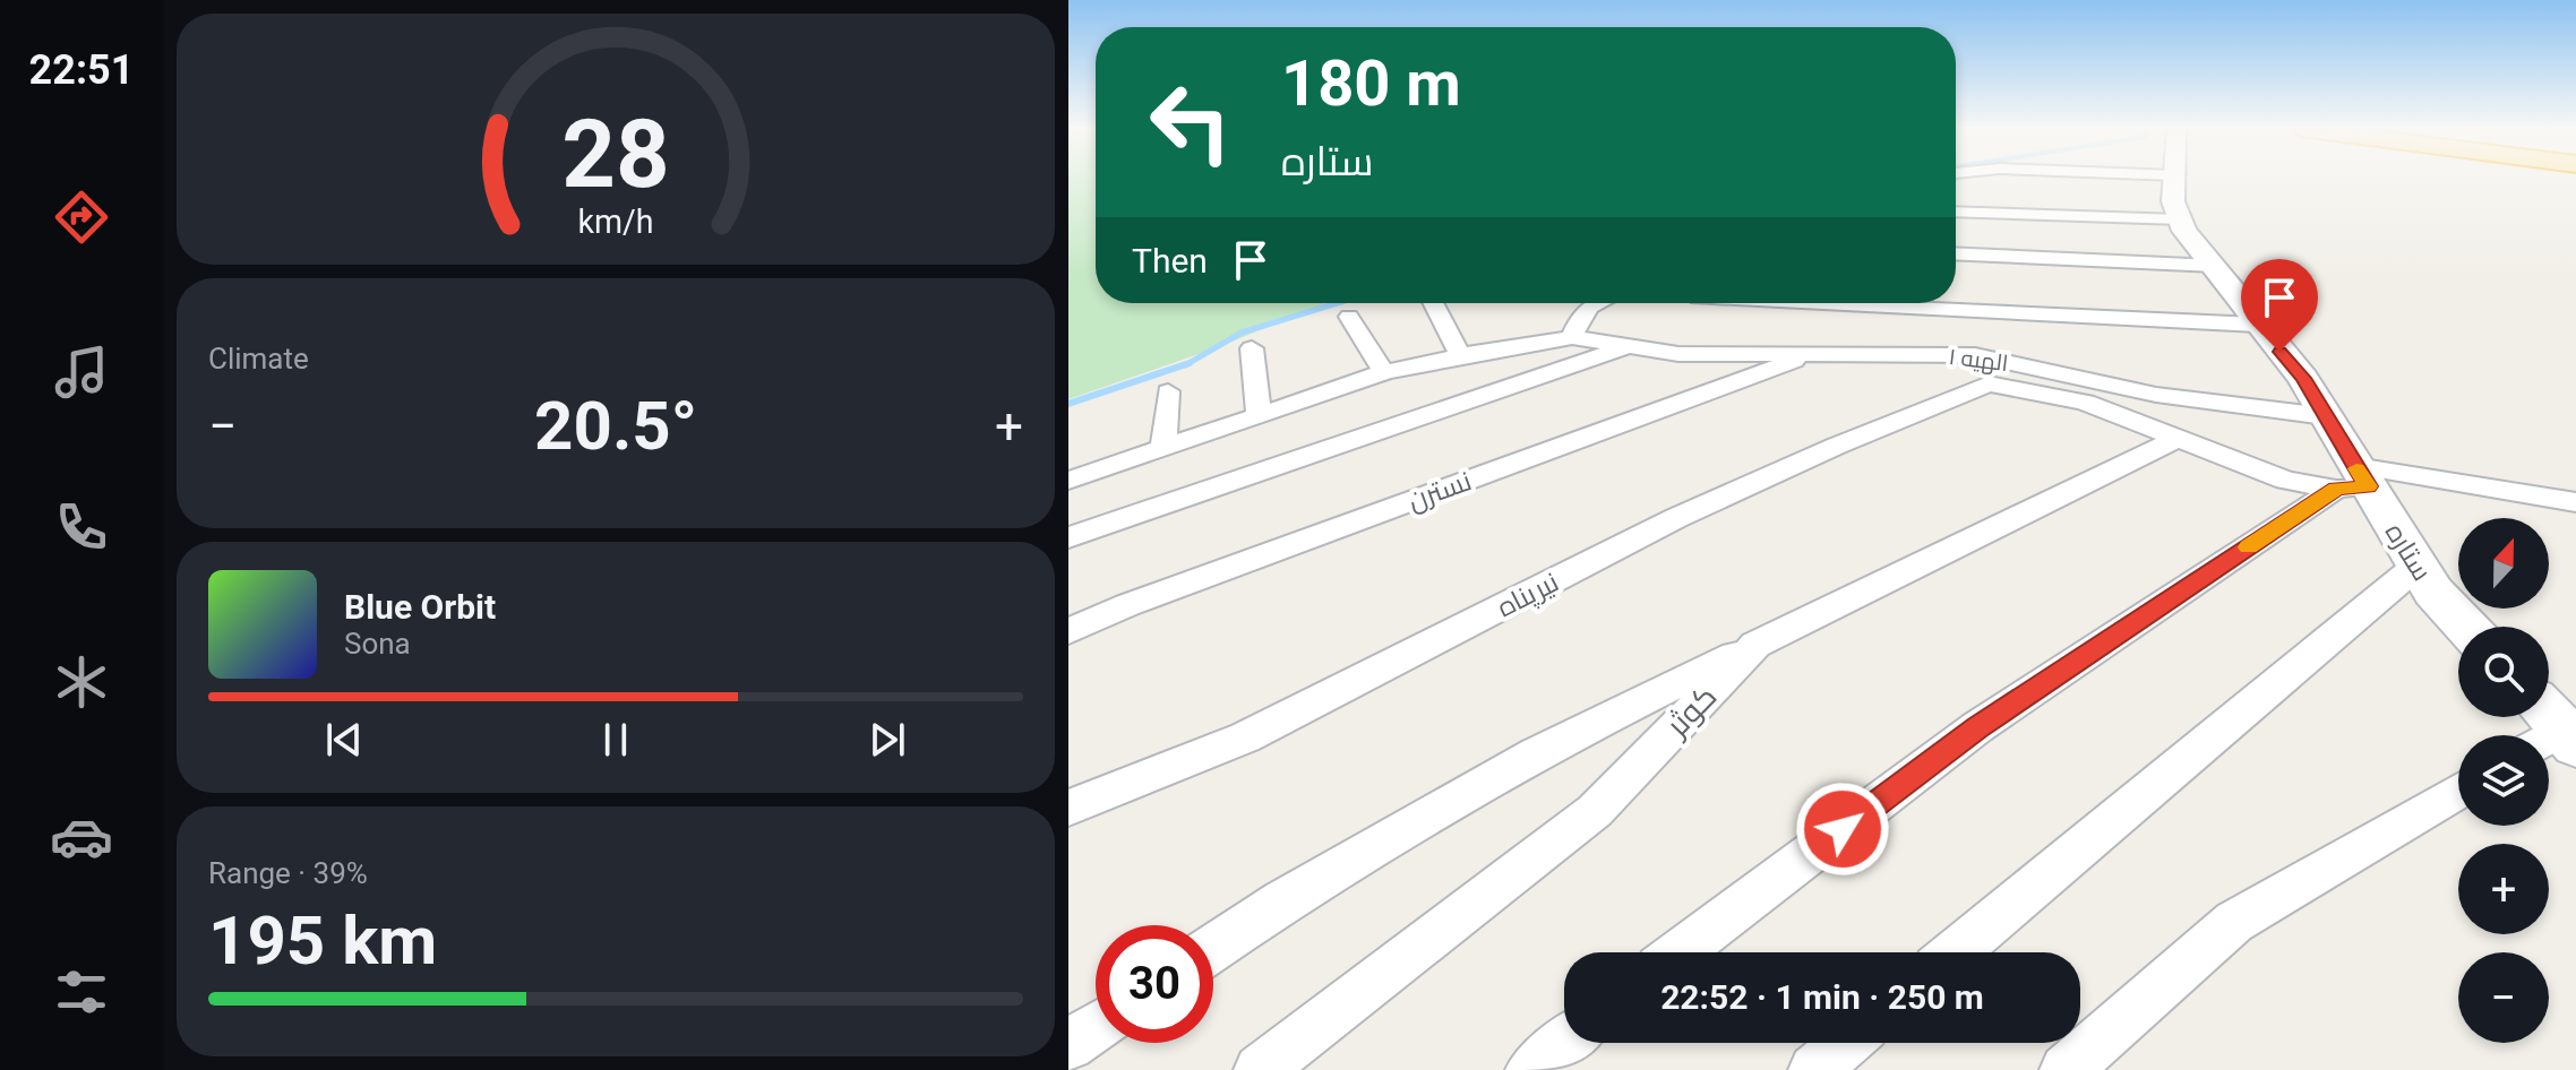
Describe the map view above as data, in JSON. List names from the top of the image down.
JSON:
{
  "streets": {
    "street": [
      "الهیه ۱",
      "نسترن",
      "ستاره",
      "نیرپناه",
      "کوثر"
    ]
  },
  "crossings": [
    ["الهیه ۱", "نسترن"],
    ["الهیه ۱", "ستاره"],
    ["الهیه ۱", "نیرپناه"]
  ],
  "north": "top",
  "page": {
    "tabs": "22:51",
    "turn": ["180 m", "ستاره"],
    "then": "Then",
    "tile": [
      "Climate",
      ["Range · 39%", "195 km"]
    ],
    "heat": ["−", "20.5°", "+"],
    "map_buttons": ["+", "−"],
    "song": ["Blue Orbit", "Sona"],
    "limit": "30",
    "trip": "22:52 · 1 min · 250 m",
    "gauge": ["28", "km/h"]
  }
}
